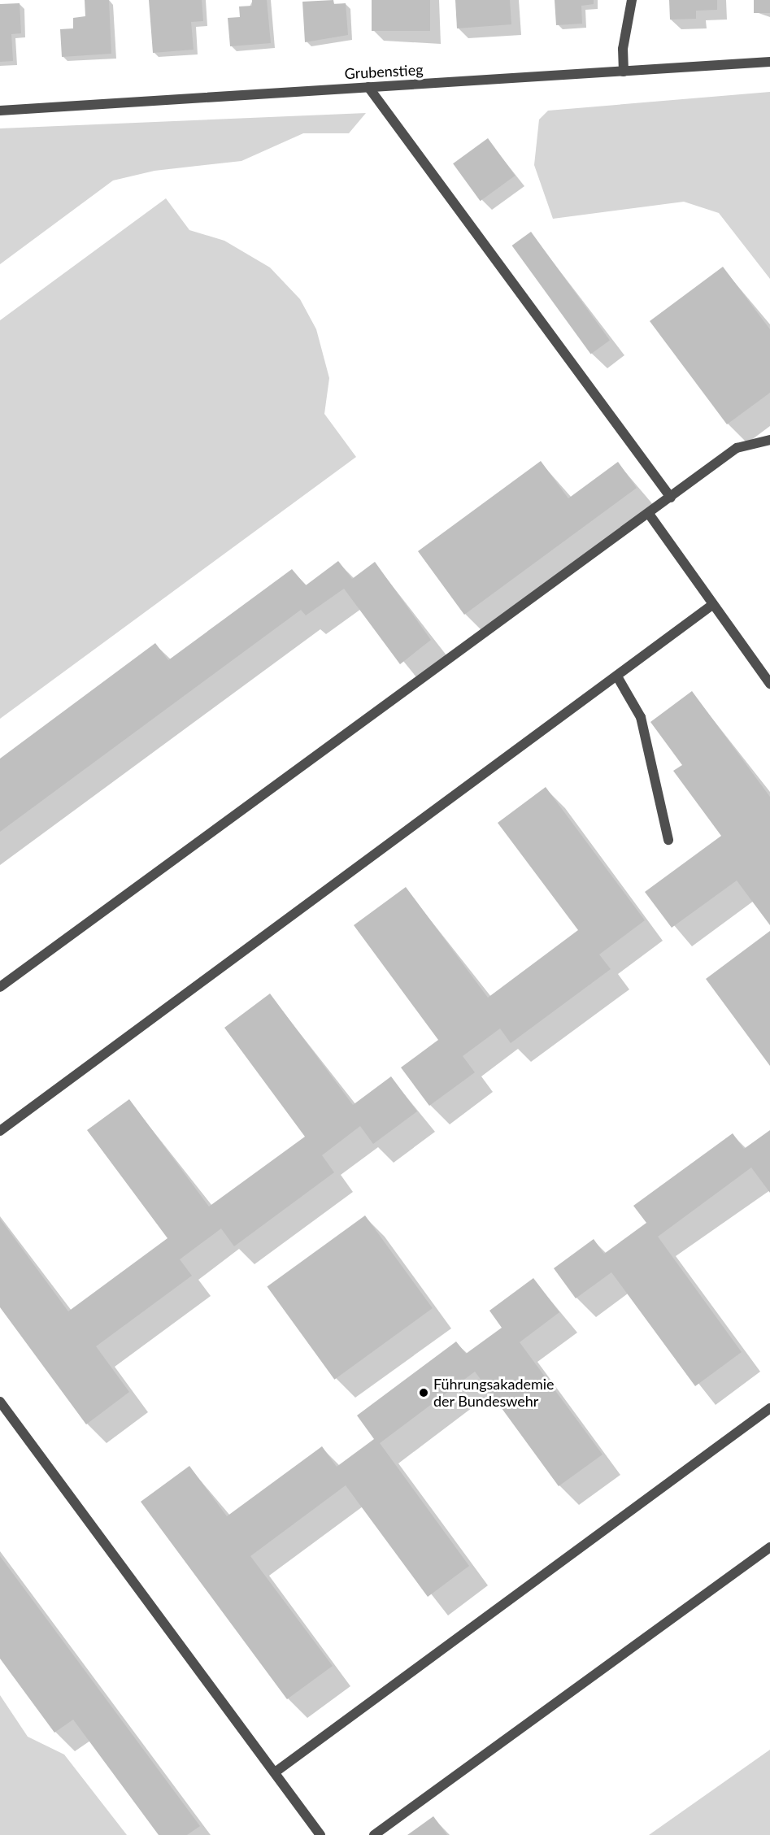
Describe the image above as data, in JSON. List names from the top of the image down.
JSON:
{
  "streets": {
    "street": ["Grubenstieg"]
  },
  "places": ["Führungsakademie der Bundeswehr"]
}
